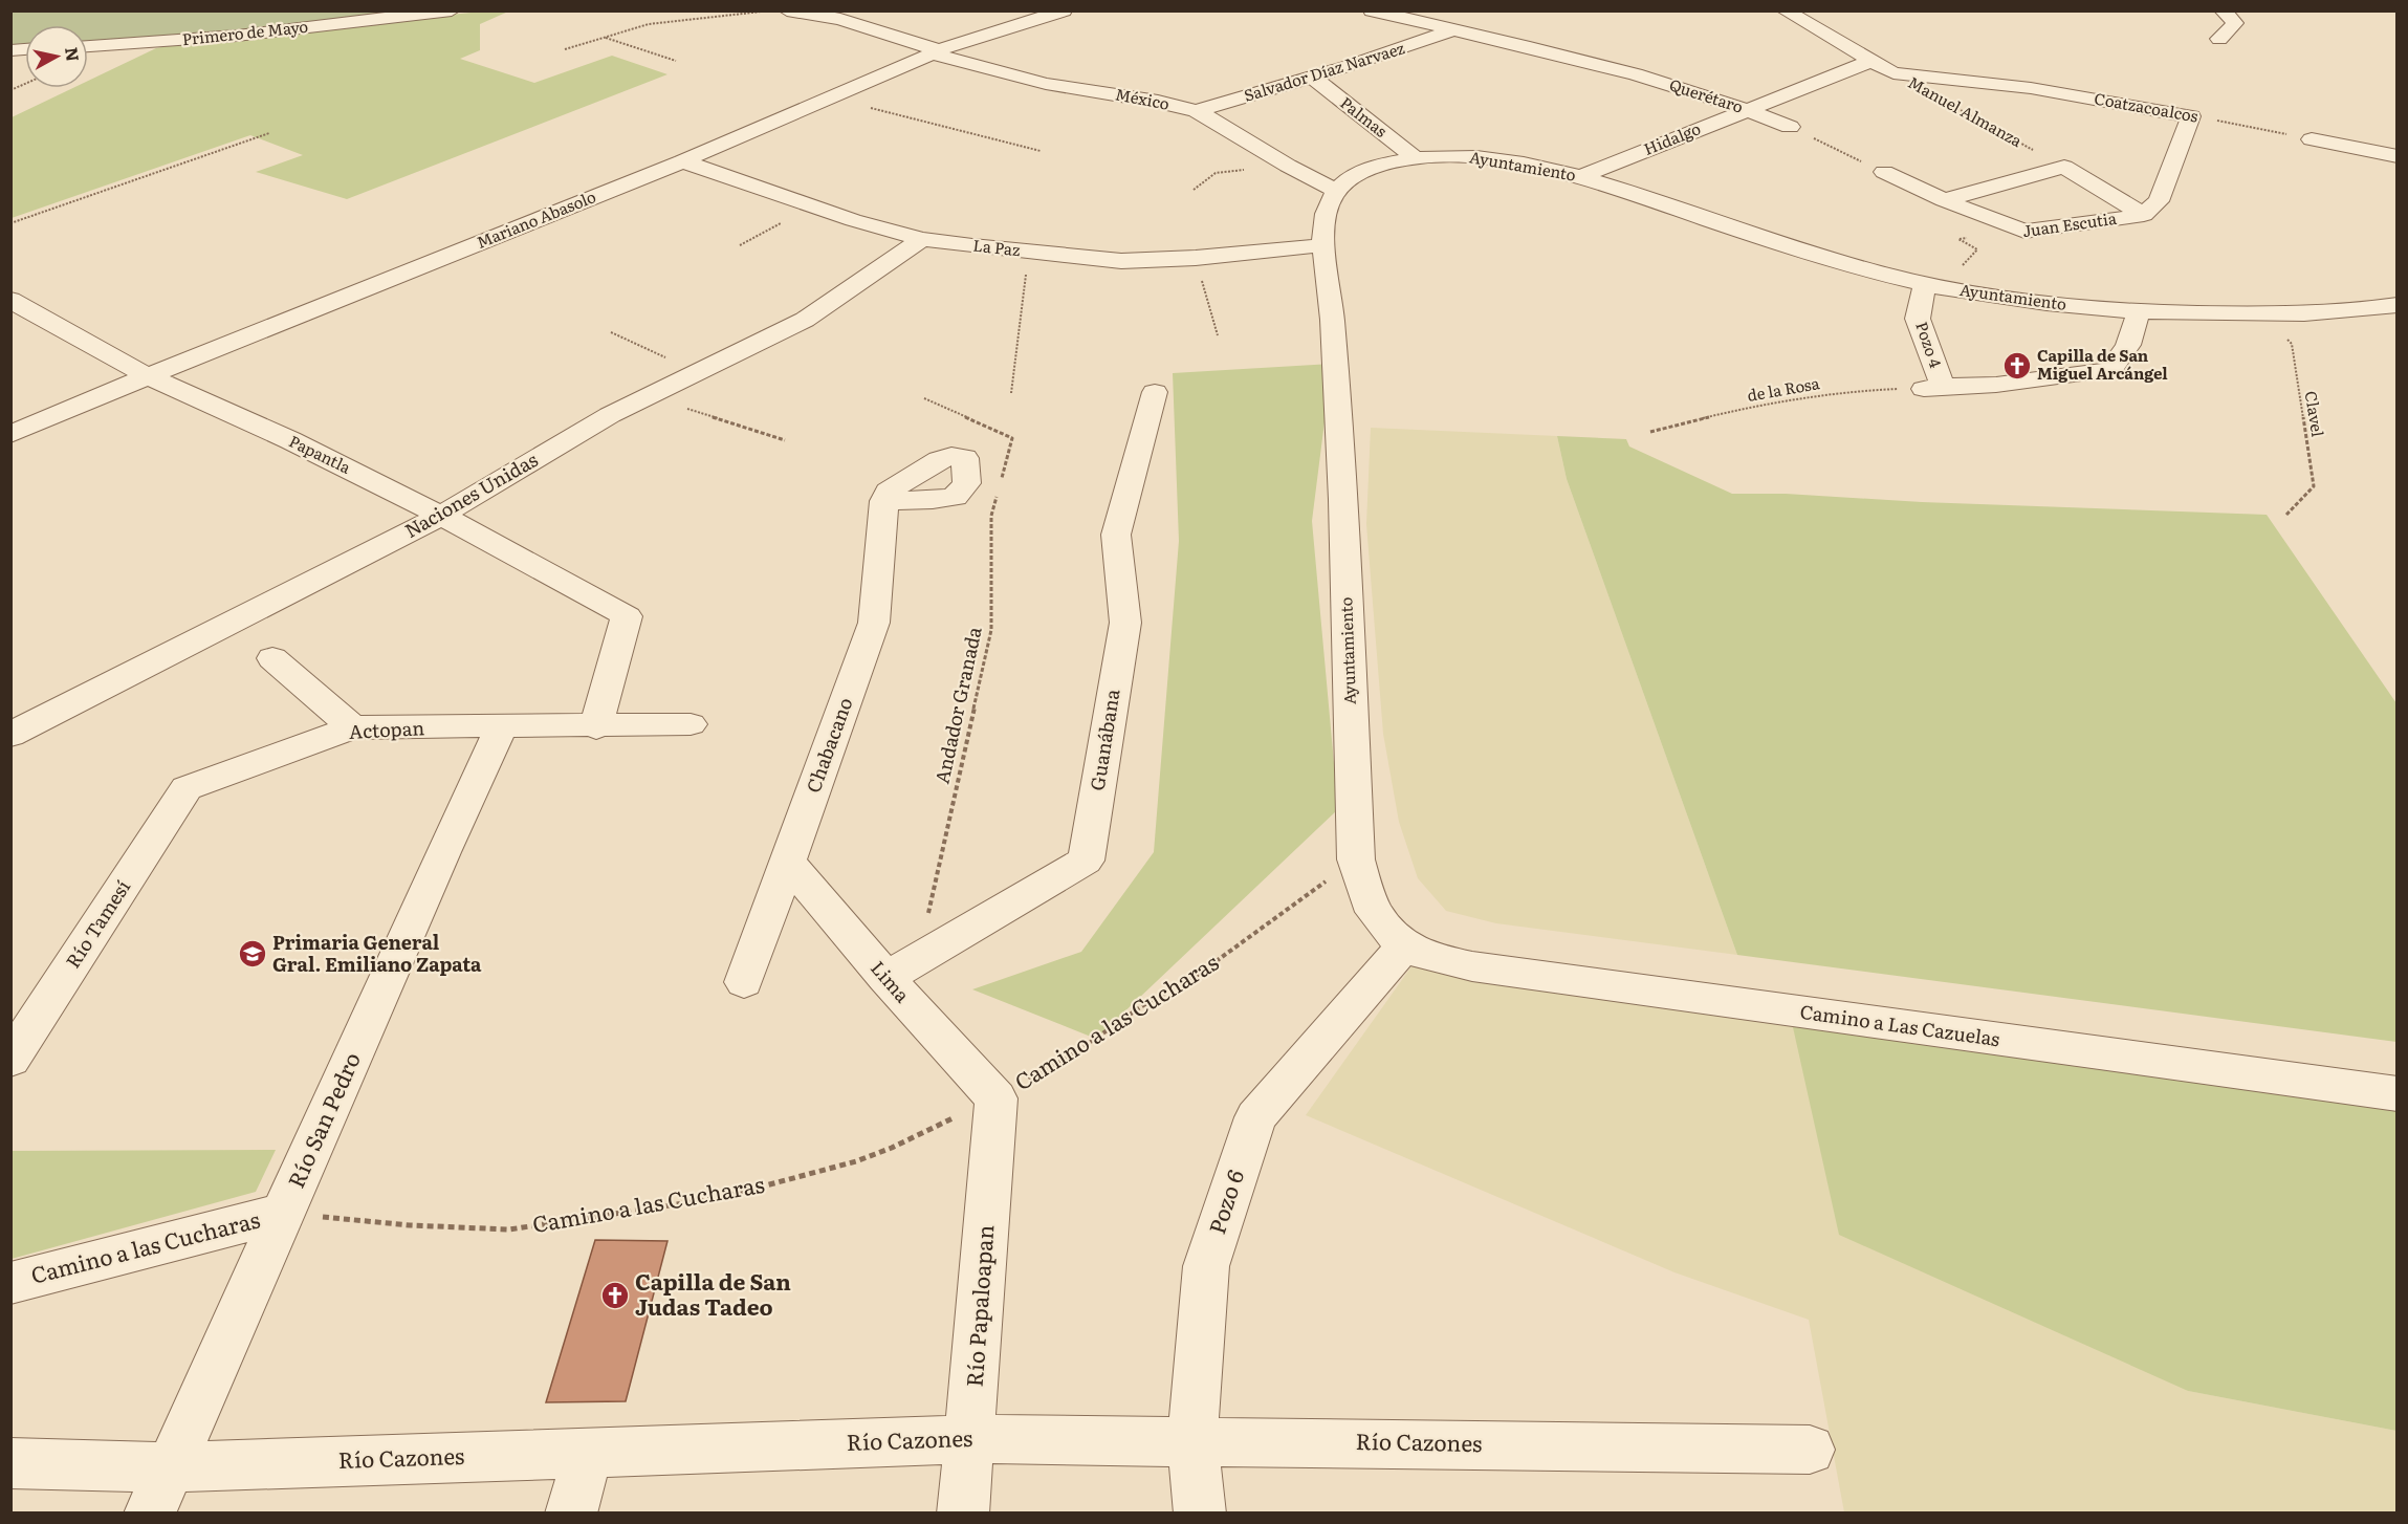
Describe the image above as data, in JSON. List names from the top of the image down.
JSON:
{
  "streets": {
    "street": [
      "Primero de Mayo",
      "Salvador Díaz Narvaez",
      "Querétaro",
      "México",
      "Coatzacoalcos",
      "Manuel Almanza",
      "Palmas",
      "Hidalgo",
      "Ayuntamiento",
      "Mariano Abasolo",
      "Juan Escutia",
      "La Paz",
      "Pozo 4",
      "Papantla",
      "Naciones Unidas",
      "Actopan",
      "Guanábana",
      "Chabacano",
      "Río Tamesí",
      "Lima",
      "Camino a las Cucharas",
      "Camino a Las Cazuelas",
      "Río San Pedro",
      "Pozo 6",
      "Río Papaloapan",
      "Río Cazones"
    ],
    "path": ["de la Rosa", "Clavel", "Andador Granada"]
  },
  "crossings": [
    ["Salvador Díaz Narvaez", "Querétaro"],
    ["Salvador Díaz Narvaez", "México"],
    ["Salvador Díaz Narvaez", "Palmas"],
    ["Querétaro", "Hidalgo"],
    ["México", "Ayuntamiento"],
    ["México", "Mariano Abasolo"],
    ["Coatzacoalcos", "Manuel Almanza"],
    ["Coatzacoalcos", "Juan Escutia"],
    ["Manuel Almanza", "Hidalgo"],
    ["Palmas", "Ayuntamiento"],
    ["Hidalgo", "Ayuntamiento"],
    ["Ayuntamiento", "Juan Escutia"],
    ["Ayuntamiento", "La Paz"],
    ["Ayuntamiento", "Pozo 4"],
    ["Ayuntamiento", "Clavel"],
    ["Ayuntamiento", "Camino a las Cucharas"],
    ["Ayuntamiento", "Camino a Las Cazuelas"],
    ["Ayuntamiento", "Pozo 6"],
    ["Mariano Abasolo", "La Paz"],
    ["Mariano Abasolo", "Papantla"],
    ["Juan Escutia", "Pozo 4"],
    ["La Paz", "Naciones Unidas"],
    ["Pozo 4", "de la Rosa"],
    ["Papantla", "Naciones Unidas"],
    ["Papantla", "Actopan"],
    ["Andador Granada", "Guanábana"],
    ["Andador Granada", "Lima"],
    ["Actopan", "Río Tamesí"],
    ["Actopan", "Río San Pedro"],
    ["Guanábana", "Lima"],
    ["Chabacano", "Lima"],
    ["Lima", "Camino a las Cucharas"],
    ["Lima", "Río Papaloapan"],
    ["Camino a las Cucharas", "Río San Pedro"],
    ["Camino a las Cucharas", "Río Papaloapan"],
    ["Camino a Las Cazuelas", "Pozo 6"],
    ["Río San Pedro", "Río Cazones"],
    ["Pozo 6", "Río Cazones"],
    ["Río Papaloapan", "Río Cazones"]
  ],
  "places": {
    "church": ["Capilla de San Miguel Arcángel", "Capilla de San Judas Tadeo"],
    "school or university": ["Primaria General Gral. Emiliano Zapata"]
  },
  "north": "right"
}
